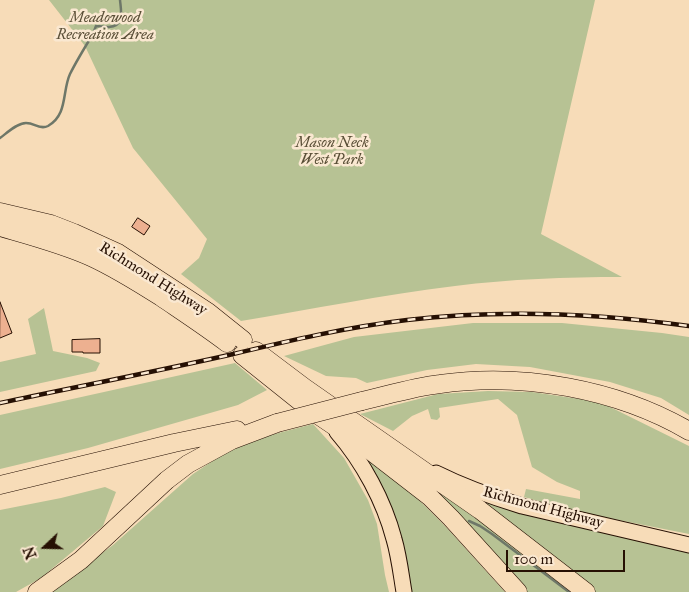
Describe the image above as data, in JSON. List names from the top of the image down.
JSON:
{
  "streets": {
    "highway": ["Richmond Highway"]
  },
  "parks": ["Meadowood Recreation Area", "Mason Neck West Park"],
  "scale_bar": "100 m",
  "north": "left"
}
